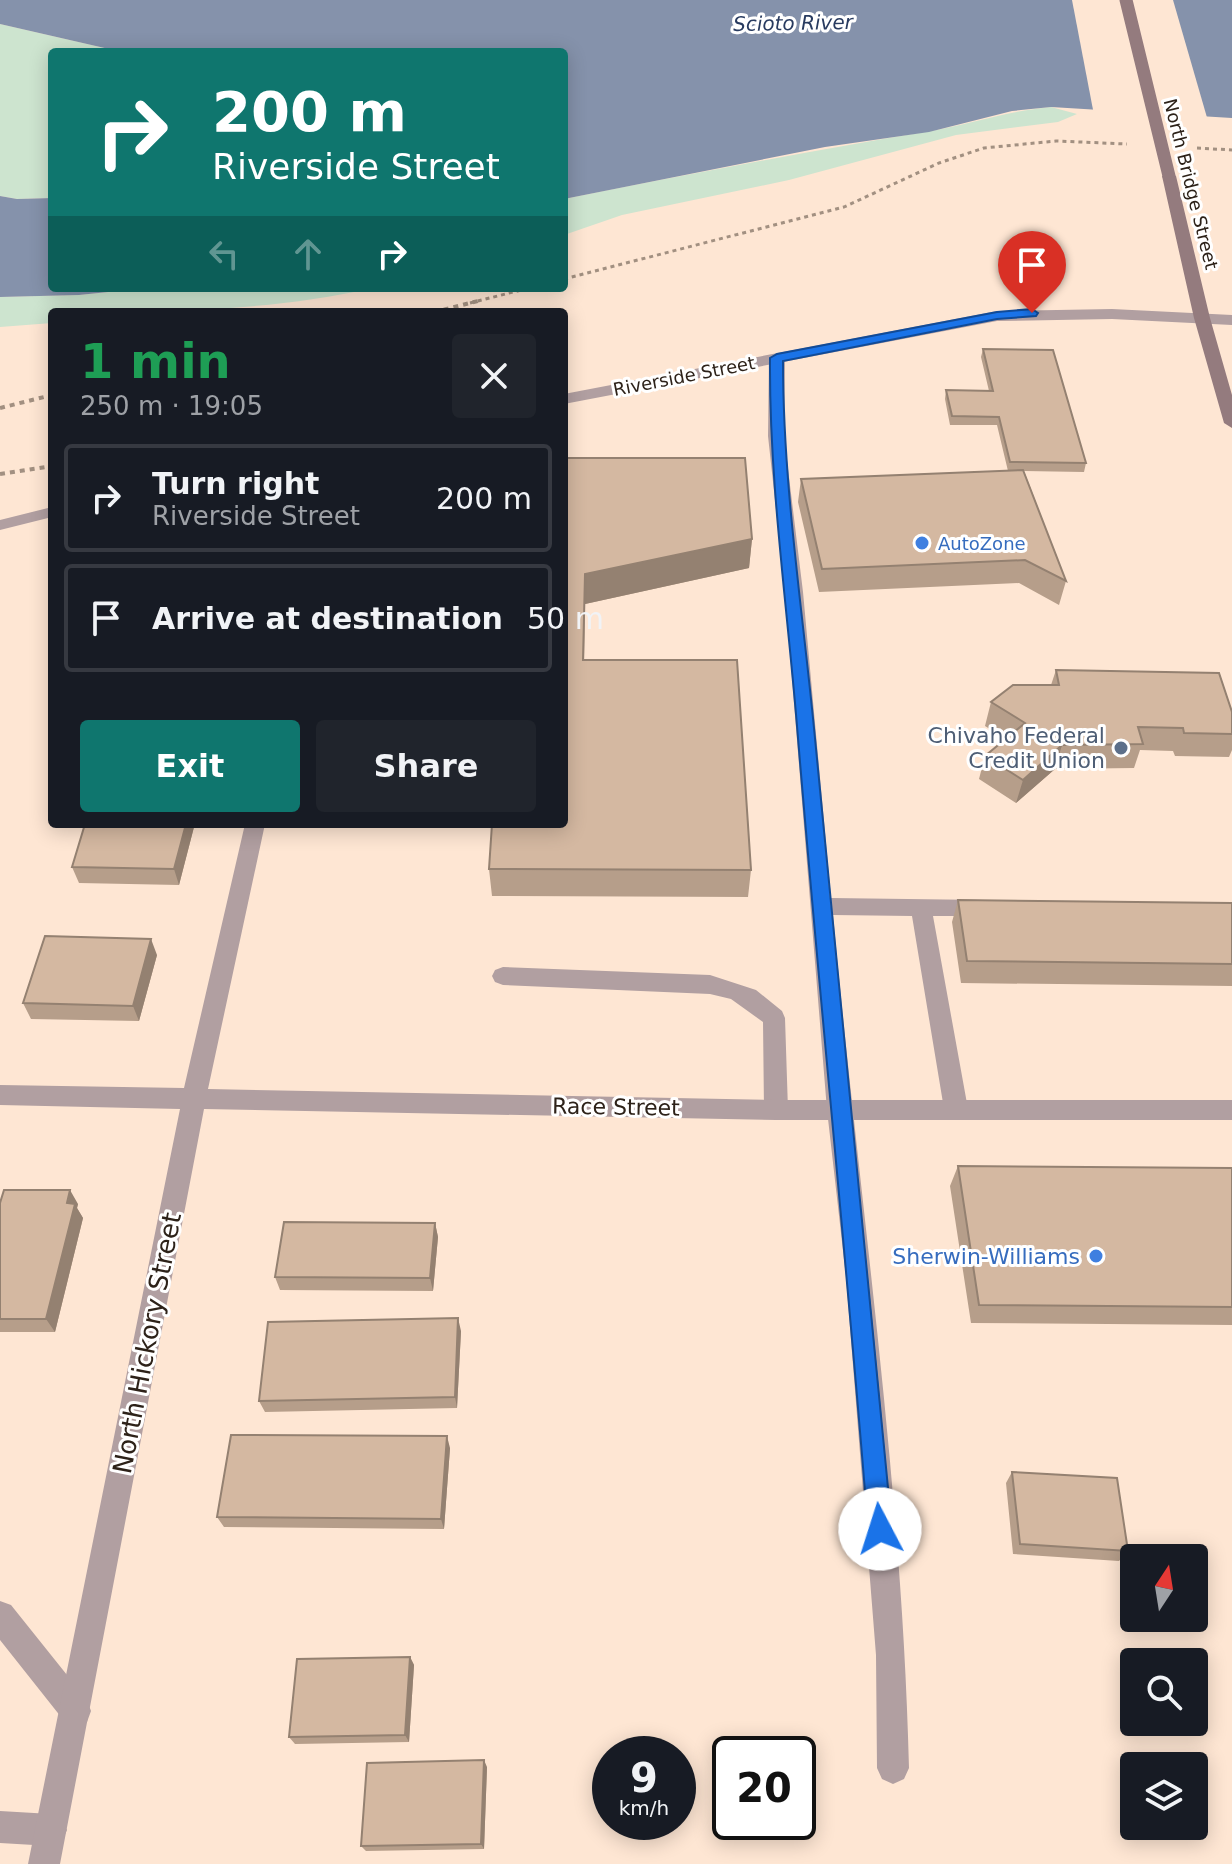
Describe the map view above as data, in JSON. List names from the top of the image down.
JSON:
{
  "streets": {
    "main road": ["North Bridge Street"],
    "street": ["Riverside Street", "Race Street", "North Hickory Street"]
  },
  "crossings": [
    ["North Bridge Street", "Riverside Street"],
    ["Race Street", "North Hickory Street"]
  ],
  "water": ["Scioto River"],
  "places": ["AutoZone", "Chivaho Federal Credit Union", "Sherwin-Williams"],
  "north": "top",
  "page": {
    "turn": ["200 m", "Riverside Street"],
    "heading": ["1 min", "250 m · 19:05"],
    "list": [
      {
        "name": "Turn right",
        "note": "Riverside Street",
        "value": "200 m"
      },
      {
        "name": "Arrive at destination",
        "value": "50 m"
      }
    ],
    "buttons": ["Exit", "Share"],
    "speed": "9 km/h",
    "limit": "20"
  }
}
